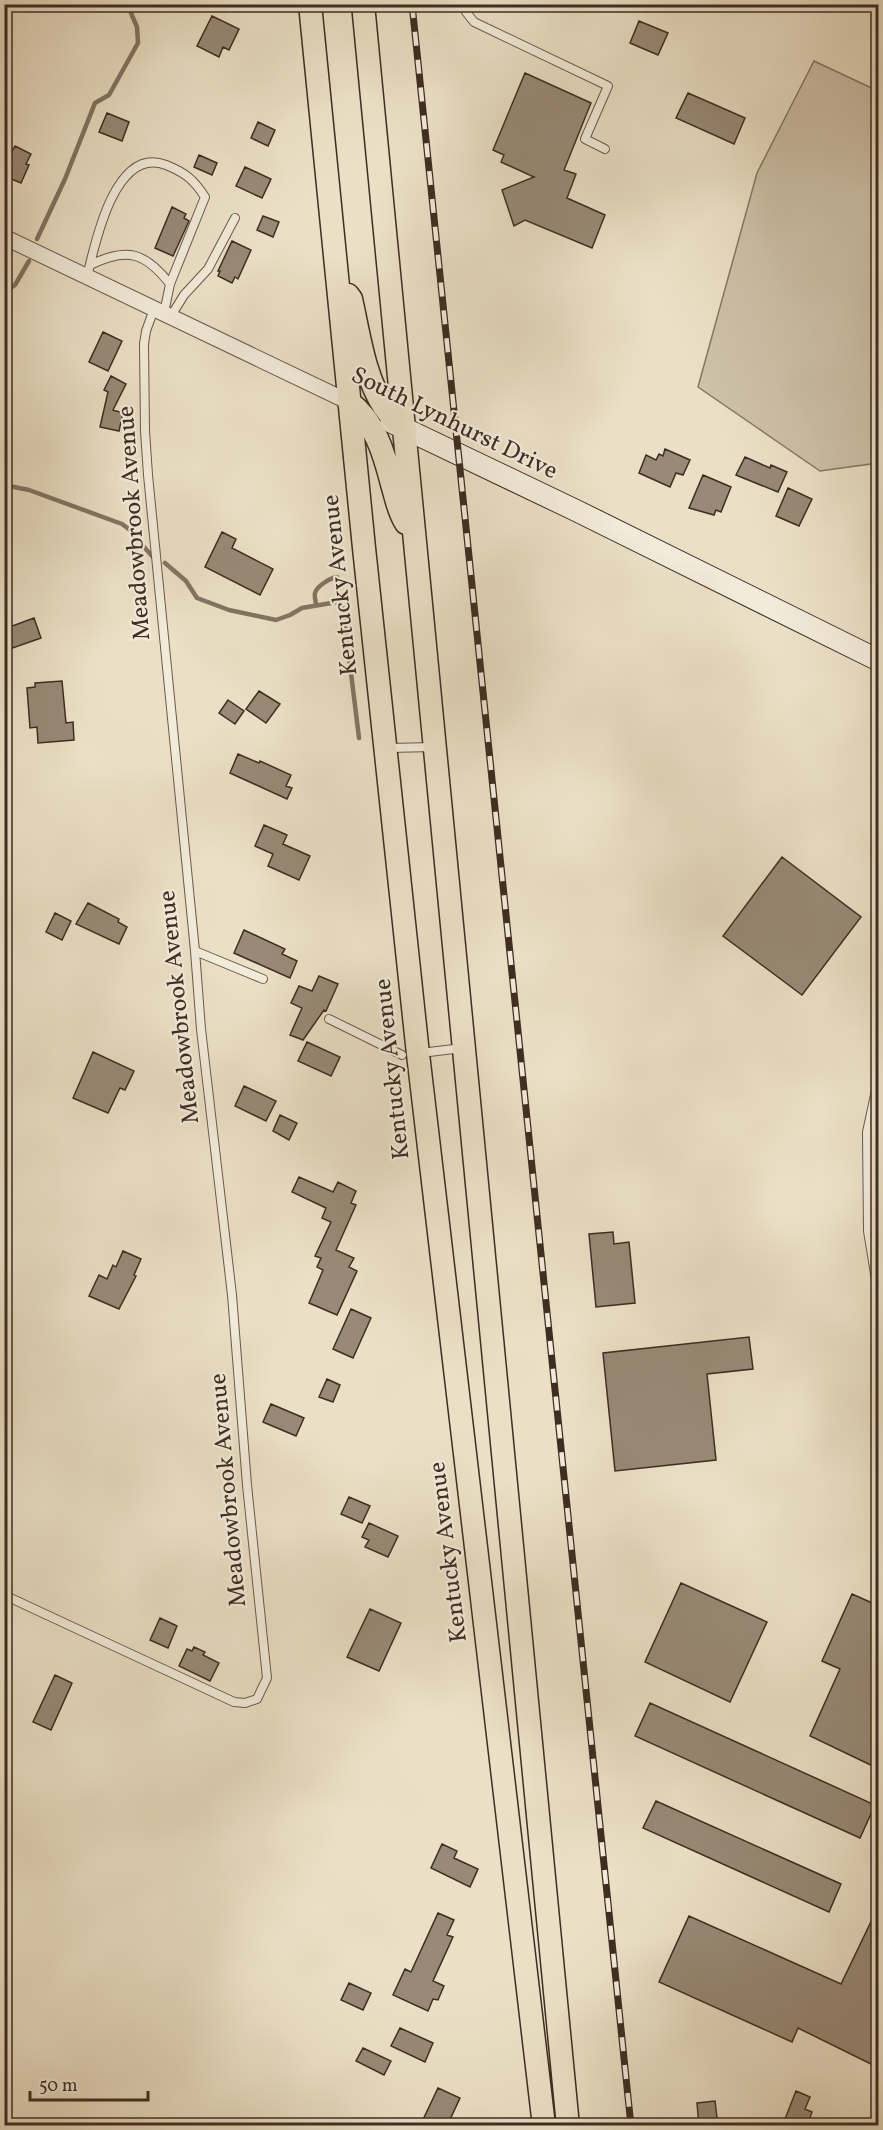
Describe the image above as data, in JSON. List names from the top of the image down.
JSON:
{
  "streets": {
    "main road": ["South Lynhurst Drive", "Kentucky Avenue"],
    "lane": ["Meadowbrook Avenue"]
  },
  "crossings": [
    ["South Lynhurst Drive", "Meadowbrook Avenue"],
    ["South Lynhurst Drive", "Kentucky Avenue"]
  ],
  "scale_bar": "50 m"
}
